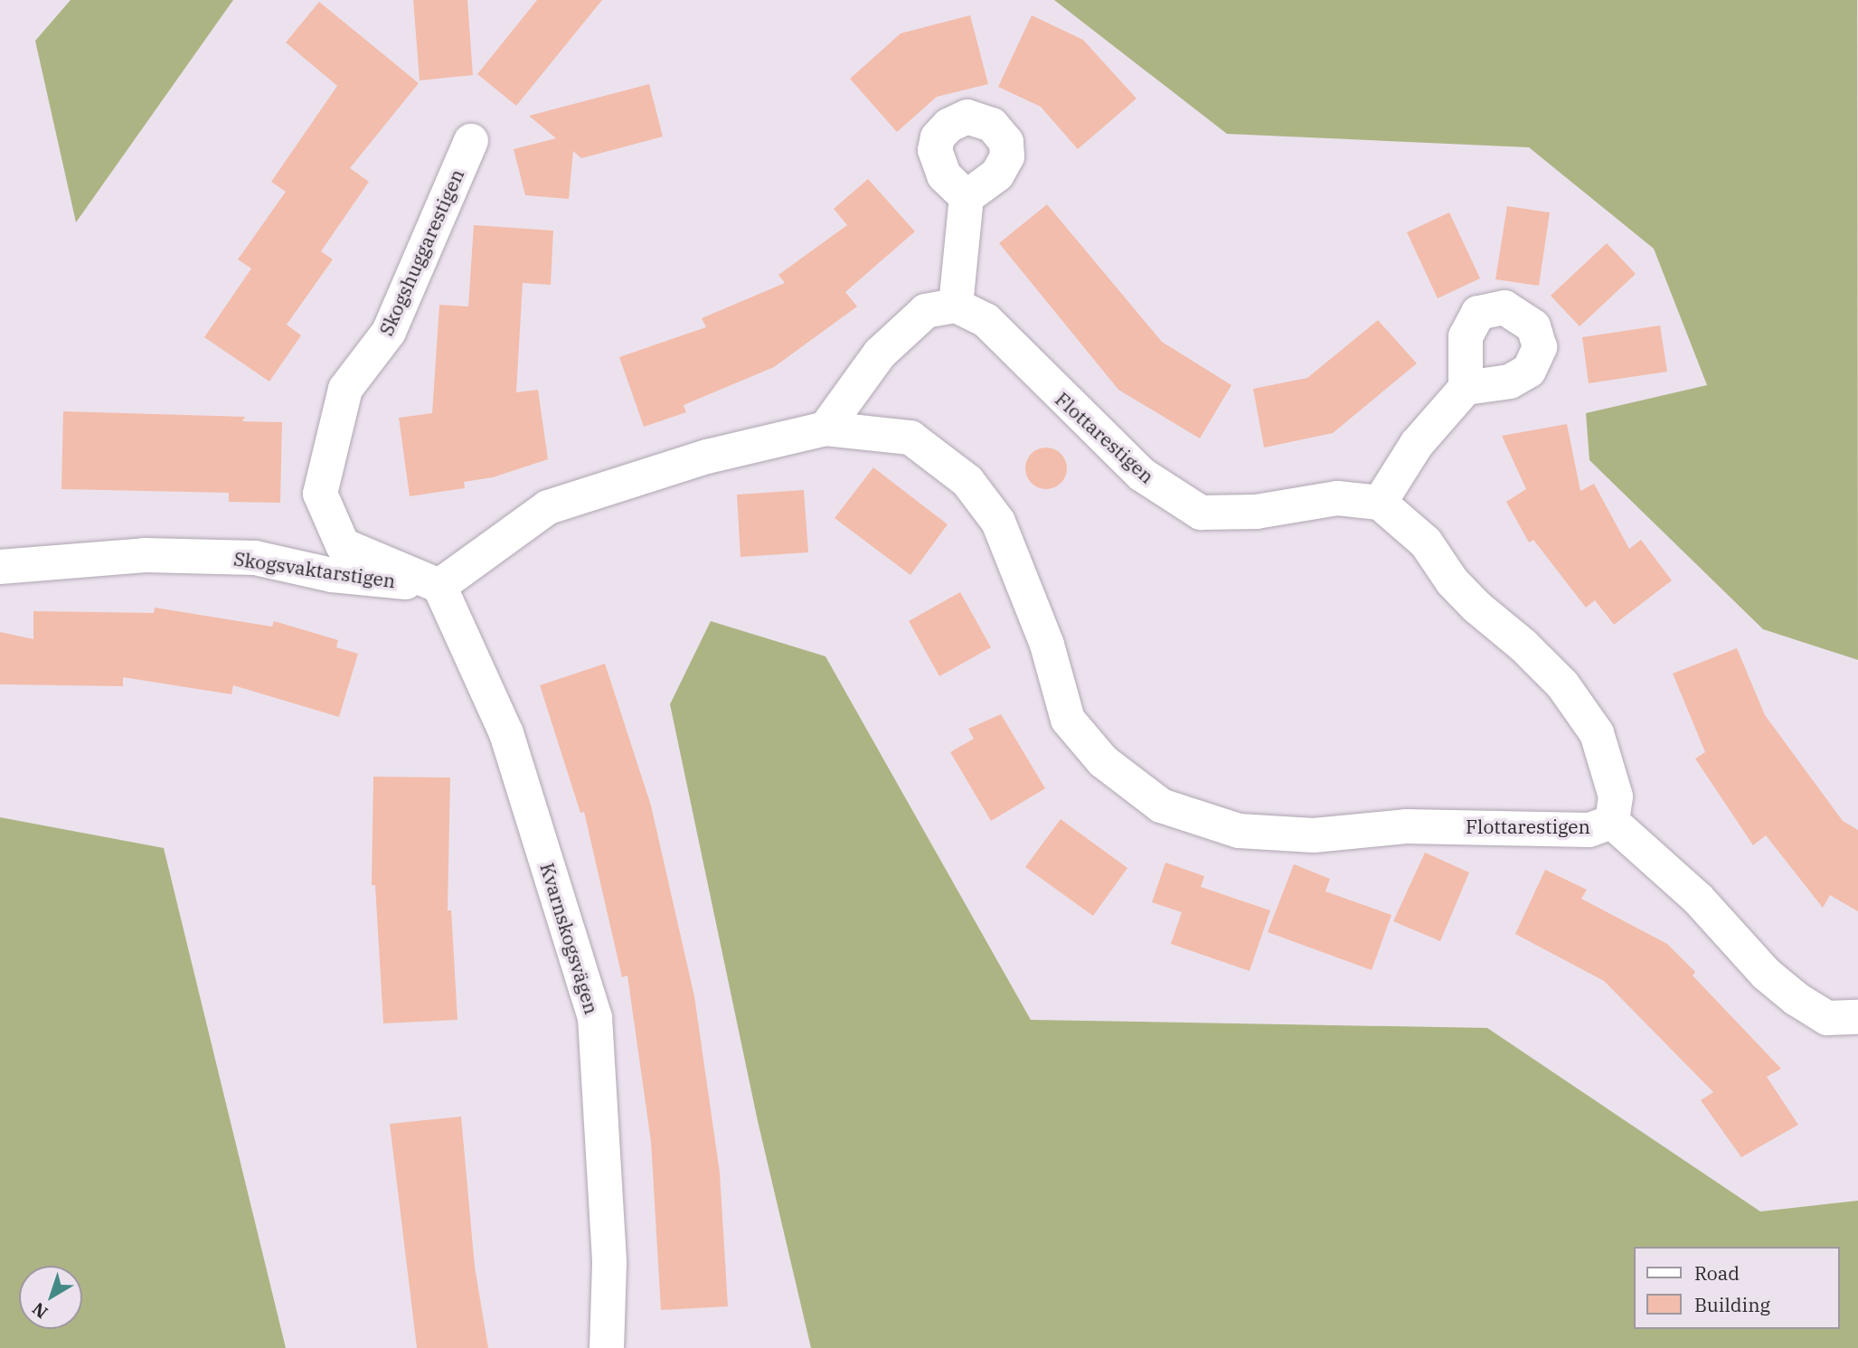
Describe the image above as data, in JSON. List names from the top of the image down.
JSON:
{
  "streets": {
    "street": [
      "Skogshuggarestigen",
      "Flottarestigen",
      "Skogsvaktarstigen",
      "Kvarnskogsvägen"
    ]
  },
  "crossings": [
    ["Skogshuggarestigen", "Flottarestigen"],
    ["Skogshuggarestigen", "Skogsvaktarstigen"],
    ["Skogshuggarestigen", "Kvarnskogsvägen"],
    ["Flottarestigen", "Skogsvaktarstigen"],
    ["Flottarestigen", "Kvarnskogsvägen"],
    ["Skogsvaktarstigen", "Kvarnskogsvägen"]
  ],
  "legend": ["Road", "Building"],
  "north": "bottom left"
}
